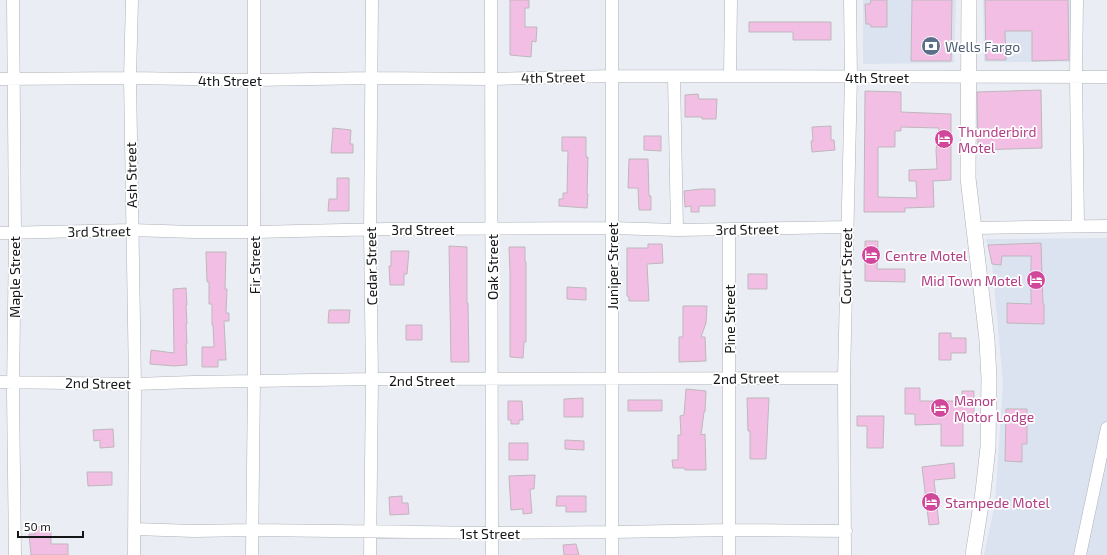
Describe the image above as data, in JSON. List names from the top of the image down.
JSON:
{
  "streets": {
    "street": [
      "4th Street",
      "Ash Street",
      "3rd Street",
      "Fir Street",
      "Cedar Street",
      "Juniper Street",
      "Court Street",
      "Oak Street",
      "Maple Street",
      "Pine Street",
      "2nd Street",
      "1st Street"
    ]
  },
  "crossings": [
    ["4th Street", "Ash Street"],
    ["4th Street", "Fir Street"],
    ["4th Street", "Cedar Street"],
    ["4th Street", "Juniper Street"],
    ["4th Street", "Court Street"],
    ["4th Street", "Oak Street"],
    ["4th Street", "Maple Street"],
    ["Ash Street", "3rd Street"],
    ["Ash Street", "2nd Street"],
    ["Ash Street", "1st Street"],
    ["3rd Street", "Fir Street"],
    ["3rd Street", "Cedar Street"],
    ["3rd Street", "Juniper Street"],
    ["3rd Street", "Court Street"],
    ["3rd Street", "Oak Street"],
    ["3rd Street", "Maple Street"],
    ["3rd Street", "Pine Street"],
    ["Fir Street", "2nd Street"],
    ["Fir Street", "1st Street"],
    ["Cedar Street", "2nd Street"],
    ["Cedar Street", "1st Street"],
    ["Juniper Street", "2nd Street"],
    ["Juniper Street", "1st Street"],
    ["Court Street", "2nd Street"],
    ["Court Street", "1st Street"],
    ["Oak Street", "2nd Street"],
    ["Oak Street", "1st Street"],
    ["Maple Street", "2nd Street"],
    ["Pine Street", "2nd Street"],
    ["Pine Street", "1st Street"]
  ],
  "places": {
    "bank": ["Wells Fargo"],
    "hotel": [
      "Thunderbird Motel",
      "Centre Motel",
      "Mid Town Motel",
      "Manor Motor Lodge",
      "Stampede Motel"
    ]
  },
  "scale_bar": "50 m"
}
